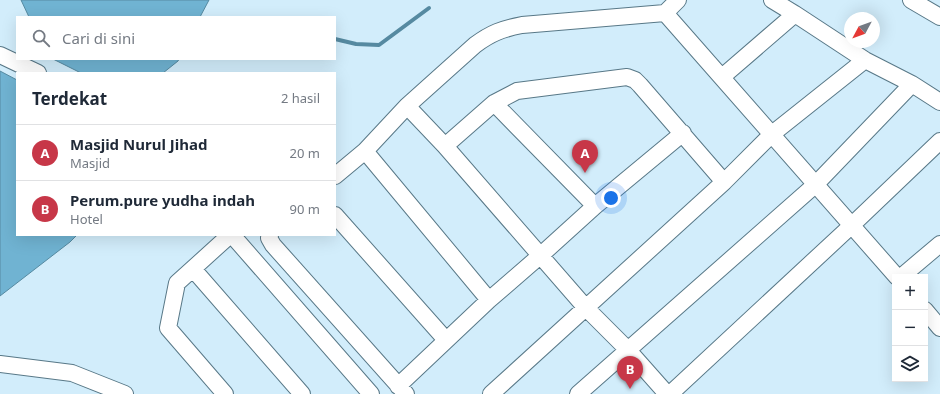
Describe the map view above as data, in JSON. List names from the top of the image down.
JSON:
{
  "north": "bottom left",
  "page": {
    "search": "Cari di sini",
    "heading": ["Terdekat", "2 hasil"],
    "list": [
      {
        "mark": "A",
        "name": "Masjid Nurul Jihad",
        "note": "Masjid",
        "value": "20 m"
      },
      {
        "mark": "B",
        "name": "Perum.pure yudha indah",
        "note": "Hotel",
        "value": "90 m"
      }
    ],
    "pins": ["A", "B"],
    "map_buttons": ["+", "−"]
  }
}
